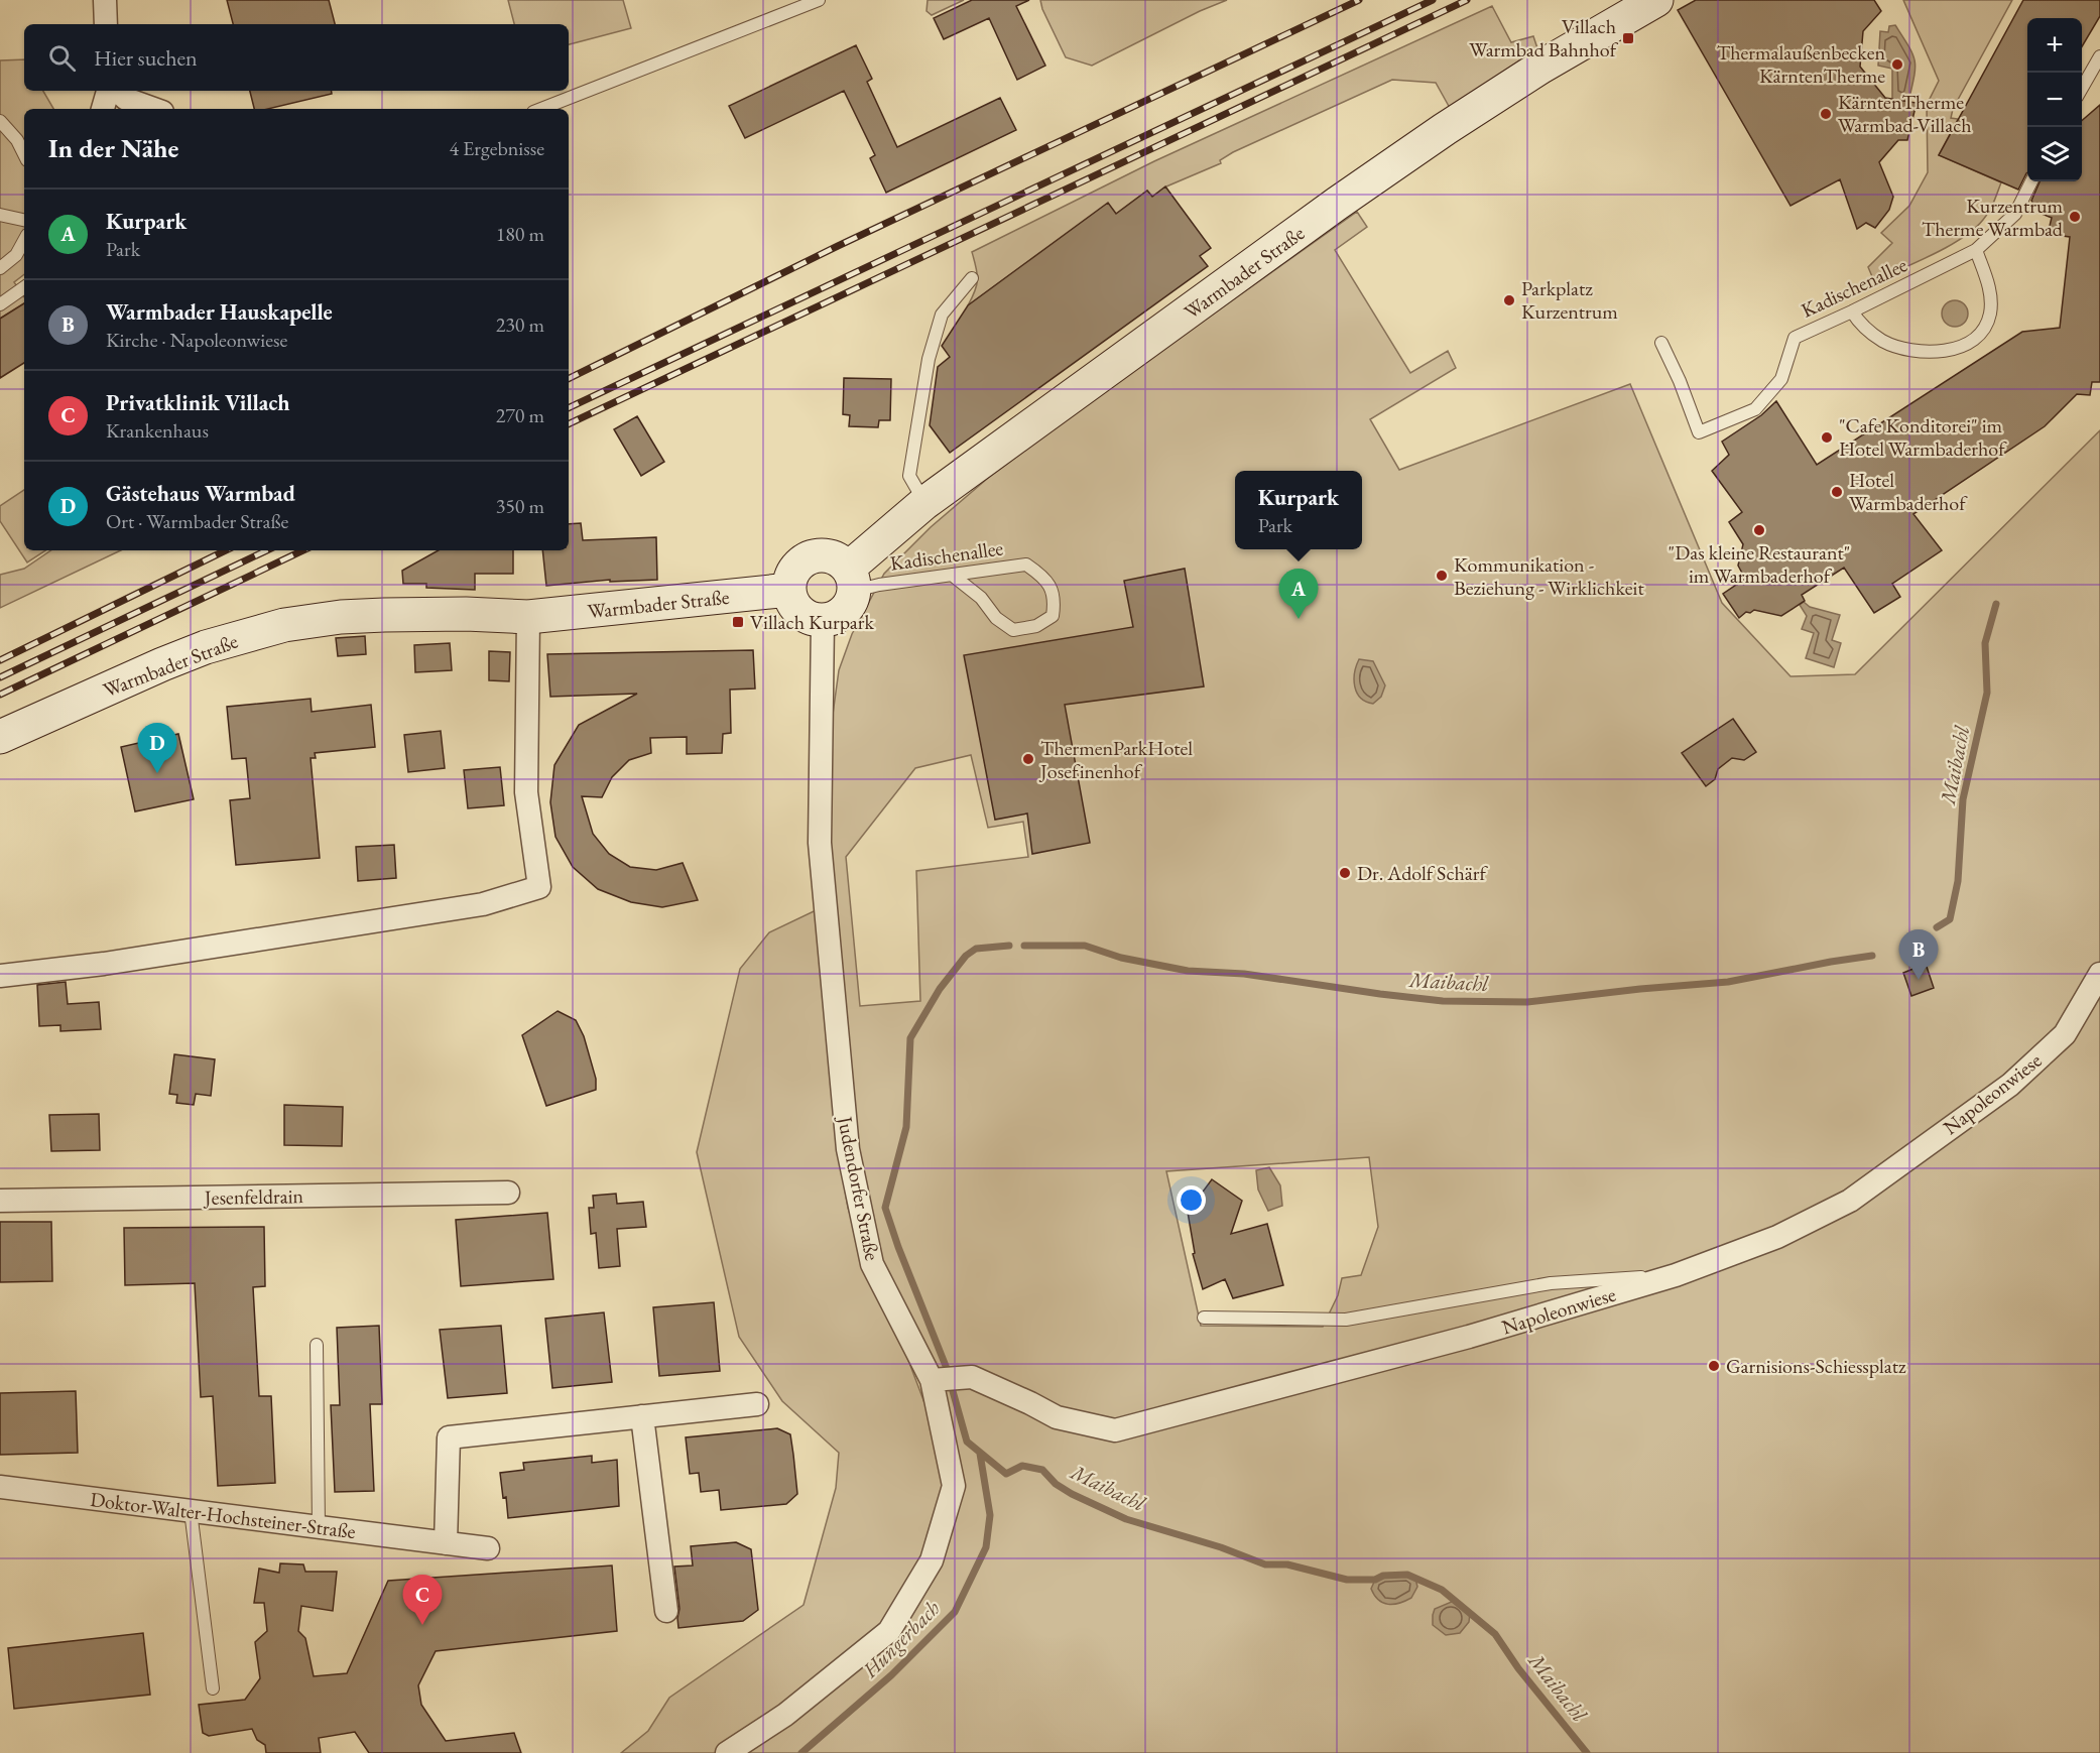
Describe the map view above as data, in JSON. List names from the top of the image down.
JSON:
{
  "streets": {
    "street": [
      "Warmbader Straße",
      "Napoleonwiese",
      "Judendorfer Straße",
      "Jesenfeldrain",
      "Doktor-Walter-Hochsteiner-Straße"
    ],
    "lane": ["Kadischenallee"]
  },
  "crossings": [
    ["Warmbader Straße", "Kadischenallee"],
    ["Warmbader Straße", "Judendorfer Straße"],
    ["Kadischenallee", "Judendorfer Straße"],
    ["Napoleonwiese", "Judendorfer Straße"]
  ],
  "water": ["Maibachl", "Hungerbach"],
  "places": {
    "transit": ["Villach Warmbad Bahnhof", "Villach Kurpark"],
    "other": [
      "Thermalaußenbecken KärntenTherme",
      "KärntenTherme Warmbad-Villach",
      "Kurzentrum Therme Warmbad",
      "Parkplatz Kurzentrum",
      "\"Cafe Konditorei\" im Hotel Warmbaderhof",
      "Hotel Warmbaderhof",
      "\"Das kleine Restaurant\" im Warmbaderhof",
      "Kommunikation - Beziehung - Wirklichkeit",
      "ThermenParkHotel Josefinenhof",
      "Dr. Adolf Schärf",
      "Garnisions-Schiessplatz"
    ]
  },
  "page": {
    "map_buttons": ["+", "−"],
    "search": "Hier suchen",
    "heading": ["In der Nähe", "4 Ergebnisse"],
    "list": [
      {
        "mark": "A",
        "name": "Kurpark",
        "note": "Park",
        "value": "180 m"
      },
      {
        "mark": "B",
        "name": "Warmbader Hauskapelle",
        "note": "Kirche · Napoleonwiese",
        "value": "230 m"
      },
      {
        "mark": "C",
        "name": "Privatklinik Villach",
        "note": "Krankenhaus",
        "value": "270 m"
      },
      {
        "mark": "D",
        "name": "Gästehaus Warmbad",
        "note": "Ort · Warmbader Straße",
        "value": "350 m"
      }
    ],
    "popup": ["Kurpark", "Park"],
    "pins": [
      "A",
      "D",
      "B",
      "C"
    ]
  }
}
